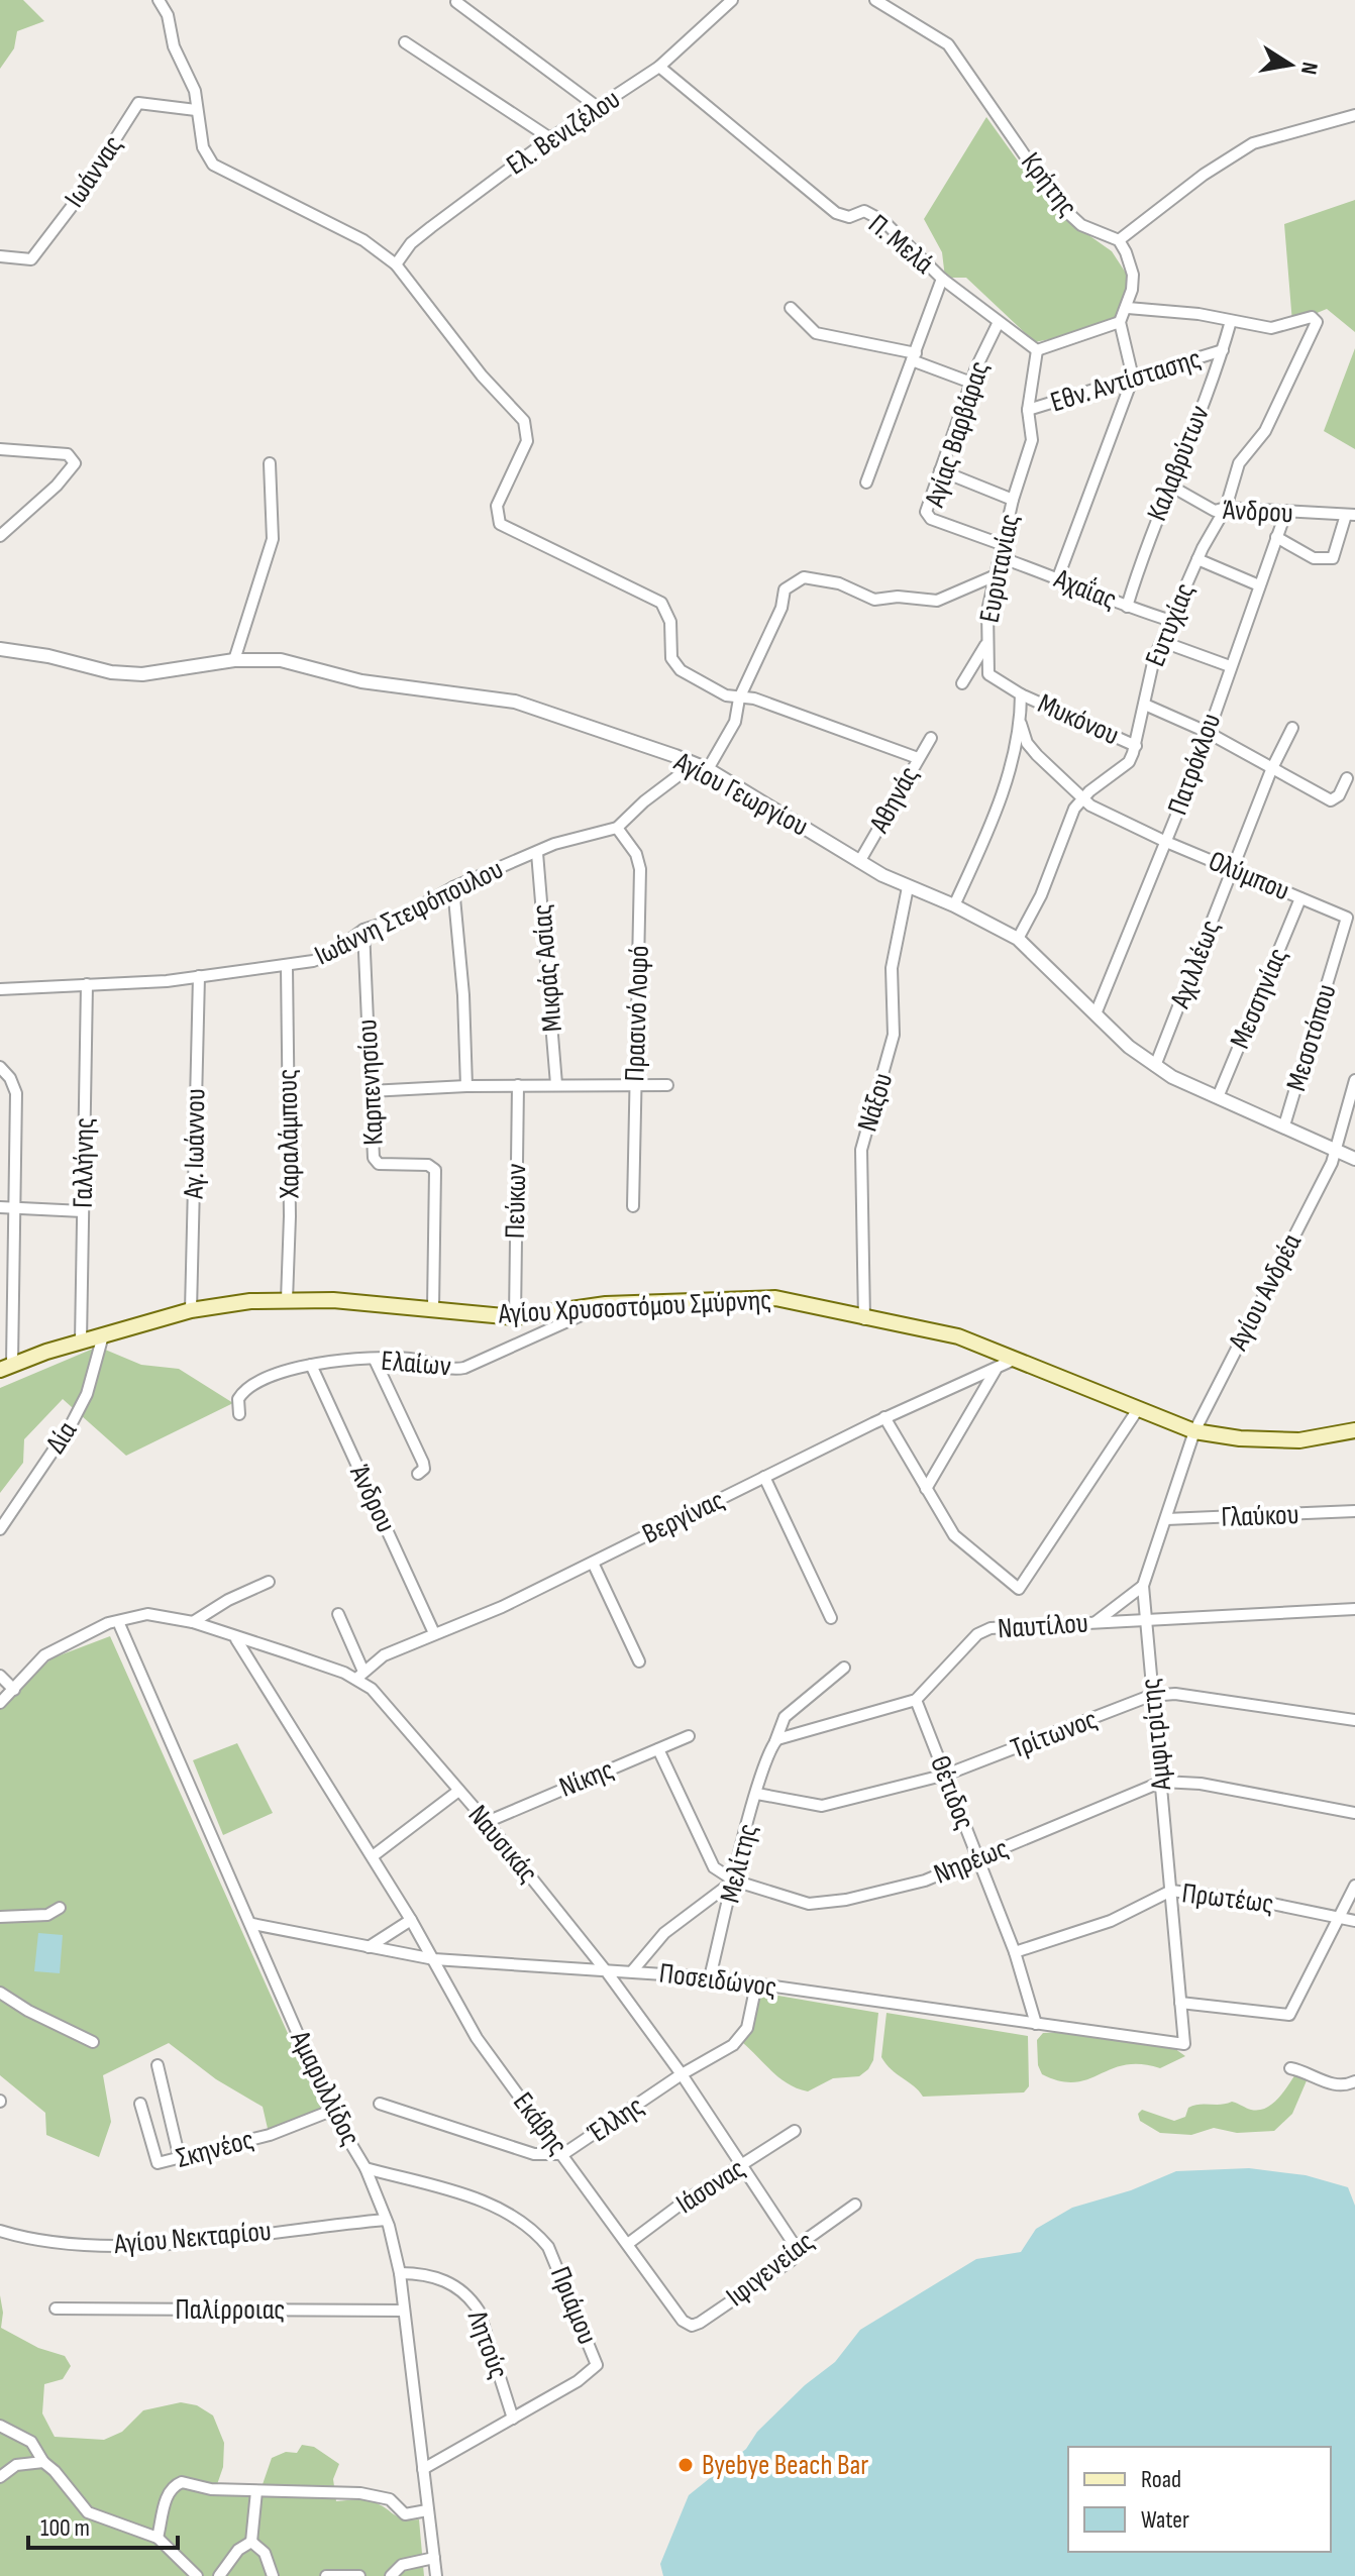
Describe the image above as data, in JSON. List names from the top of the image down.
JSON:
{
  "streets": {
    "main road": ["Αγίου Χρυσοστόμου Σμύρνης"],
    "street": [
      "Ελ. Βενιζέλου",
      "Ιωάννας",
      "Κρήτης",
      "Π. Μελά",
      "Εθν. Αντίστασης",
      "Αγίας Βαρβάρας",
      "Καλαβρύτων",
      "Άνδρου",
      "Ευρυτανίας",
      "Αχαΐας",
      "Ευτυχίας",
      "Μυκόνου",
      "Πατρόκλου",
      "Αγίου Γεωργίου",
      "Αθηνάς",
      "Ολύμπου",
      "Ιωάννη Στεφόπουλου",
      "Αχιλλέως",
      "Μικράς Ασίας",
      "Μεσσηνίας",
      "Πρασινό Λοφό",
      "Μεσοτόπου",
      "Καρπενησίου",
      "Νάξου",
      "Χαραλάμπους",
      "Αγ. Ιωάννου",
      "Γαλλήνης",
      "Πεύκων",
      "Αγίου Ανδρέα",
      "Ελαίων",
      "Δία",
      "Γλαύκου",
      "Βεργίνας",
      "Ναυτίλου",
      "Τρίτωνος",
      "Αμφιτρίτης",
      "Νίκης",
      "Θέτιδος",
      "Ναυσικάς",
      "Νηρέως",
      "Μελίτης",
      "Πρωτέως",
      "Ποσειδώνος",
      "Αμαρυλλίδος",
      "Έλλης",
      "Εκάβης",
      "Σκηνέος",
      "Ιάσονας",
      "Αγίου Νεκταρίου",
      "Ιφιγενείας",
      "Πριάμου",
      "Παλίρροιας",
      "Λητούς"
    ]
  },
  "crossings": [
    ["Ελ. Βενιζέλου", "Π. Μελά"],
    ["Π. Μελά", "Αγίας Βαρβάρας"],
    ["Π. Μελά", "Ευρυτανίας"],
    ["Εθν. Αντίστασης", "Καλαβρύτων"],
    ["Εθν. Αντίστασης", "Ευρυτανίας"],
    ["Αγίας Βαρβάρας", "Ευρυτανίας"],
    ["Καλαβρύτων", "Άνδρου"],
    ["Καλαβρύτων", "Αχαΐας"],
    ["Καλαβρύτων", "Ευτυχίας"],
    ["Άνδρου", "Ευτυχίας"],
    ["Άνδρου", "Πατρόκλου"],
    ["Άνδρου", "Ελαίων"],
    ["Άνδρου", "Βεργίνας"],
    ["Ευρυτανίας", "Αχαΐας"],
    ["Ευρυτανίας", "Μυκόνου"],
    ["Αχαΐας", "Ευτυχίας"],
    ["Ευτυχίας", "Μυκόνου"],
    ["Ευτυχίας", "Αγίου Γεωργίου"],
    ["Ευτυχίας", "Ολύμπου"],
    ["Πατρόκλου", "Αγίου Γεωργίου"],
    ["Πατρόκλου", "Ολύμπου"],
    ["Αγίου Γεωργίου", "Αθηνάς"],
    ["Αγίου Γεωργίου", "Ιωάννη Στεφόπουλου"],
    ["Αγίου Γεωργίου", "Αχιλλέως"],
    ["Αγίου Γεωργίου", "Μεσσηνίας"],
    ["Αγίου Γεωργίου", "Μεσοτόπου"],
    ["Αγίου Γεωργίου", "Νάξου"],
    ["Αγίου Γεωργίου", "Αγίου Ανδρέα"],
    ["Ολύμπου", "Αχιλλέως"],
    ["Ολύμπου", "Μεσσηνίας"],
    ["Ολύμπου", "Μεσοτόπου"],
    ["Ιωάννη Στεφόπουλου", "Μικράς Ασίας"],
    ["Ιωάννη Στεφόπουλου", "Πρασινό Λοφό"],
    ["Ιωάννη Στεφόπουλου", "Καρπενησίου"],
    ["Ιωάννη Στεφόπουλου", "Χαραλάμπους"],
    ["Ιωάννη Στεφόπουλου", "Αγ. Ιωάννου"],
    ["Ιωάννη Στεφόπουλου", "Γαλλήνης"],
    ["Καρπενησίου", "Αγίου Χρυσοστόμου Σμύρνης"],
    ["Νάξου", "Αγίου Χρυσοστόμου Σμύρνης"],
    ["Χαραλάμπους", "Αγίου Χρυσοστόμου Σμύρνης"],
    ["Αγ. Ιωάννου", "Αγίου Χρυσοστόμου Σμύρνης"],
    ["Γαλλήνης", "Αγίου Χρυσοστόμου Σμύρνης"],
    ["Πεύκων", "Αγίου Χρυσοστόμου Σμύρνης"],
    ["Αγίου Ανδρέα", "Αγίου Χρυσοστόμου Σμύρνης"],
    ["Αγίου Ανδρέα", "Αμφιτρίτης"],
    ["Αγίου Χρυσοστόμου Σμύρνης", "Ελαίων"],
    ["Αγίου Χρυσοστόμου Σμύρνης", "Δία"],
    ["Αγίου Χρυσοστόμου Σμύρνης", "Βεργίνας"],
    ["Αγίου Χρυσοστόμου Σμύρνης", "Αμφιτρίτης"],
    ["Γλαύκου", "Αμφιτρίτης"],
    ["Βεργίνας", "Ναυσικάς"],
    ["Ναυτίλου", "Αμφιτρίτης"],
    ["Ναυτίλου", "Θέτιδος"],
    ["Ναυτίλου", "Μελίτης"],
    ["Τρίτωνος", "Αμφιτρίτης"],
    ["Τρίτωνος", "Θέτιδος"],
    ["Τρίτωνος", "Μελίτης"],
    ["Αμφιτρίτης", "Νηρέως"],
    ["Αμφιτρίτης", "Πρωτέως"],
    ["Αμφιτρίτης", "Ποσειδώνος"],
    ["Νίκης", "Ναυσικάς"],
    ["Νίκης", "Νηρέως"],
    ["Θέτιδος", "Νηρέως"],
    ["Θέτιδος", "Πρωτέως"],
    ["Θέτιδος", "Ποσειδώνος"],
    ["Ναυσικάς", "Ποσειδώνος"],
    ["Ναυσικάς", "Έλλης"],
    ["Ναυσικάς", "Εκάβης"],
    ["Ναυσικάς", "Ιάσονας"],
    ["Ναυσικάς", "Ιφιγενείας"],
    ["Νηρέως", "Μελίτης"],
    ["Μελίτης", "Ποσειδώνος"],
    ["Ποσειδώνος", "Αμαρυλλίδος"],
    ["Ποσειδώνος", "Έλλης"],
    ["Ποσειδώνος", "Εκάβης"],
    ["Αμαρυλλίδος", "Σκηνέος"],
    ["Αμαρυλλίδος", "Αγίου Νεκταρίου"],
    ["Αμαρυλλίδος", "Πριάμου"],
    ["Αμαρυλλίδος", "Παλίρροιας"],
    ["Αμαρυλλίδος", "Λητούς"],
    ["Έλλης", "Εκάβης"],
    ["Εκάβης", "Ιάσονας"],
    ["Εκάβης", "Ιφιγενείας"],
    ["Πριάμου", "Λητούς"]
  ],
  "places": ["Byebye Beach Bar"],
  "legend": ["Road", "Water"],
  "scale_bar": "100 m",
  "north": "right"
}
